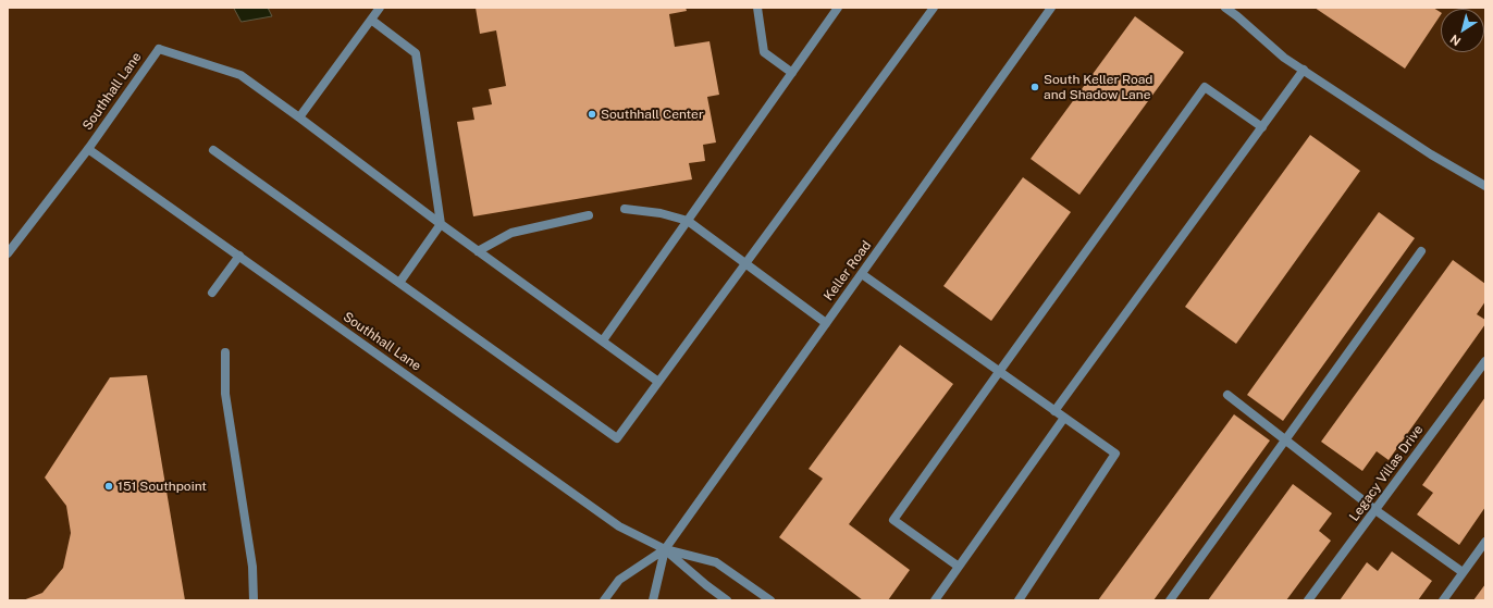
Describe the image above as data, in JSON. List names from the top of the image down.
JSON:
{
  "streets": {
    "street": ["Southhall Lane", "Keller Road", "Legacy Villas Drive"]
  },
  "crossings": [
    ["Southhall Lane", "Keller Road"]
  ],
  "places": ["South Keller Road and Shadow Lane", "Southhall Center", "151 Southpoint"],
  "north": "bottom left"
}
